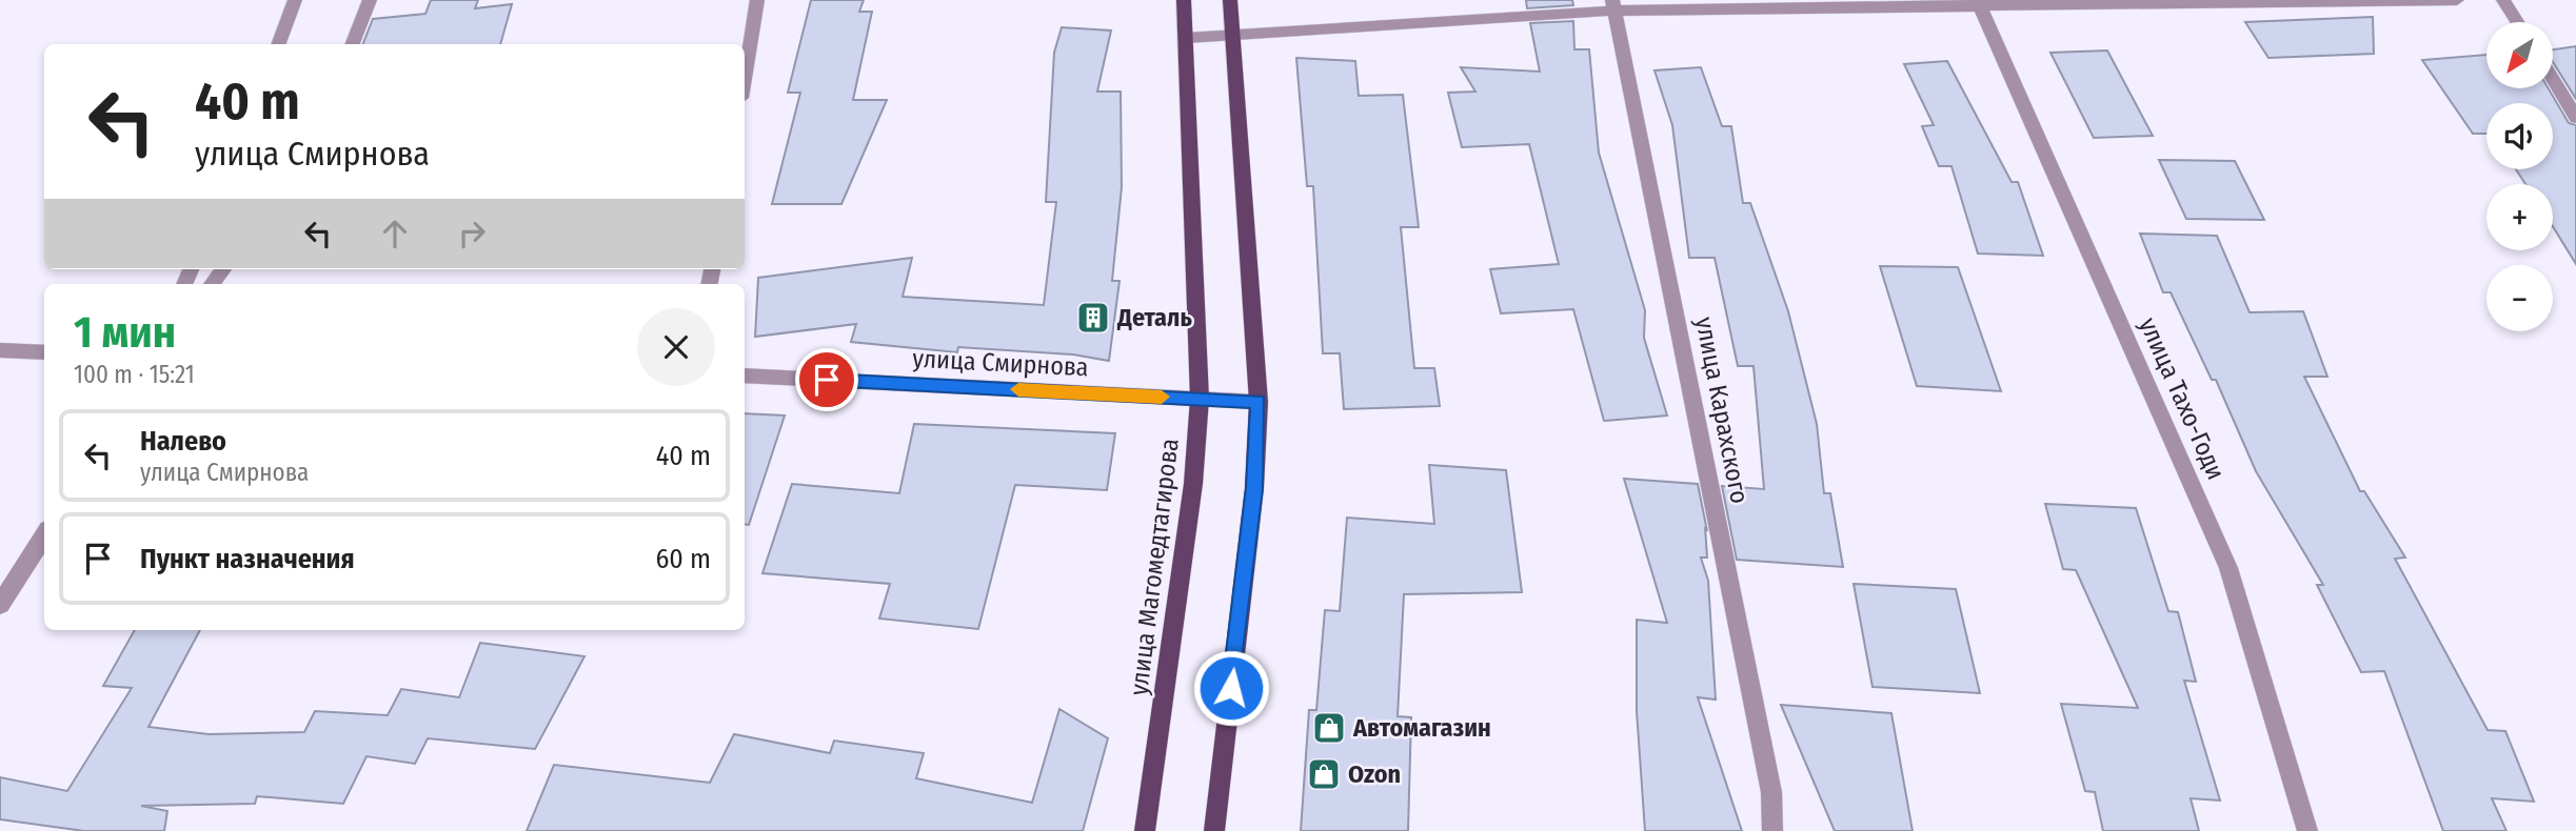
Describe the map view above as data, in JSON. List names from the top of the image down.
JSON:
{
  "streets": {
    "main road": ["улица Магомедтагирова"],
    "street": ["улица Смирнова", "улица Тахо-Годи", "улица Карахского"]
  },
  "crossings": [
    ["улица Смирнова", "улица Магомедтагирова"]
  ],
  "places": {
    "building": ["Деталь"],
    "shop": ["Автомагазин", "Ozon"]
  },
  "north": "bottom left",
  "page": {
    "map_buttons": ["+", "−"],
    "turn": ["40 m", "улица Смирнова"],
    "heading": ["1 мин", "100 m · 15:21"],
    "list": [
      {
        "name": "Налево",
        "note": "улица Смирнова",
        "value": "40 m"
      },
      {
        "name": "Пункт назначения",
        "value": "60 m"
      }
    ]
  }
}
